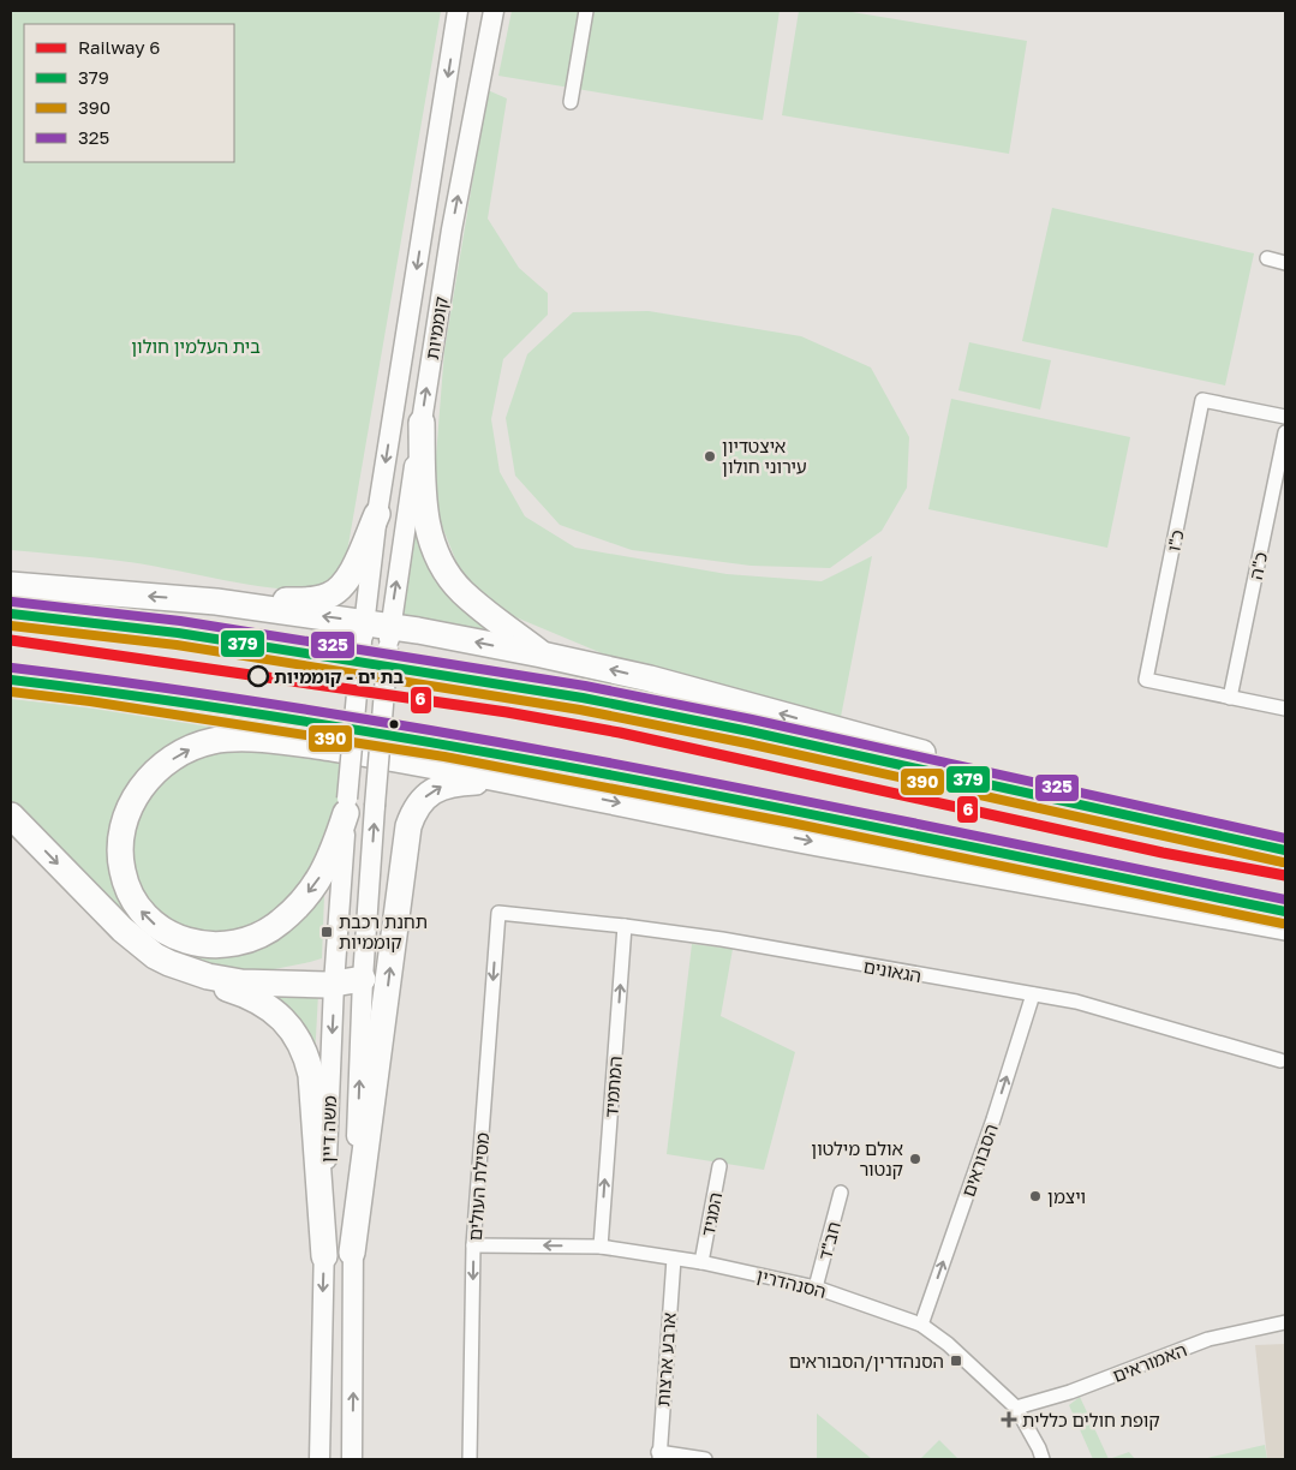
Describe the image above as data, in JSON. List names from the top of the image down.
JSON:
{
  "streets": {
    "main road": ["קוממיות", "משה דיין"],
    "street": [
      "כ\"ו",
      "כ\"ה",
      "הגאונים",
      "המתמיד",
      "הסבוראים",
      "מסילת העולים",
      "המגיד",
      "חב\"ד",
      "הסנהדרין",
      "ארבע ארצות",
      "האמוראים"
    ]
  },
  "crossings": [
    ["קוממיות", "משה דיין"],
    ["כ\"ו", "כ\"ה"],
    ["הגאונים", "המתמיד"],
    ["הגאונים", "הסבוראים"],
    ["הגאונים", "מסילת העולים"],
    ["המתמיד", "הסנהדרין"],
    ["הסבוראים", "הסנהדרין"],
    ["מסילת העולים", "הסנהדרין"],
    ["המגיד", "הסנהדרין"],
    ["חב\"ד", "הסנהדרין"],
    ["הסנהדרין", "ארבע ארצות"],
    ["הסנהדרין", "האמוראים"]
  ],
  "one_way": ["המתמיד", "הסבוראים", "מסילת העולים"],
  "parks": ["בית העלמין חולון"],
  "places": {
    "other": [
      "איצטדיון עירוני חולון",
      "בת ים - קוממיות",
      "אולם מילטון קנטור",
      "ויצמן"
    ],
    "transit": ["תחנת רכבת קוממיות", "הסנהדרין/הסבוראים"],
    "health": ["קופת חולים כללית"]
  },
  "lines": [
    "transit line 325",
    "transit line 379",
    "transit line 390",
    "rail line 6"
  ],
  "legend": [
    "Railway 6",
    "379",
    "390",
    "325"
  ]
}
